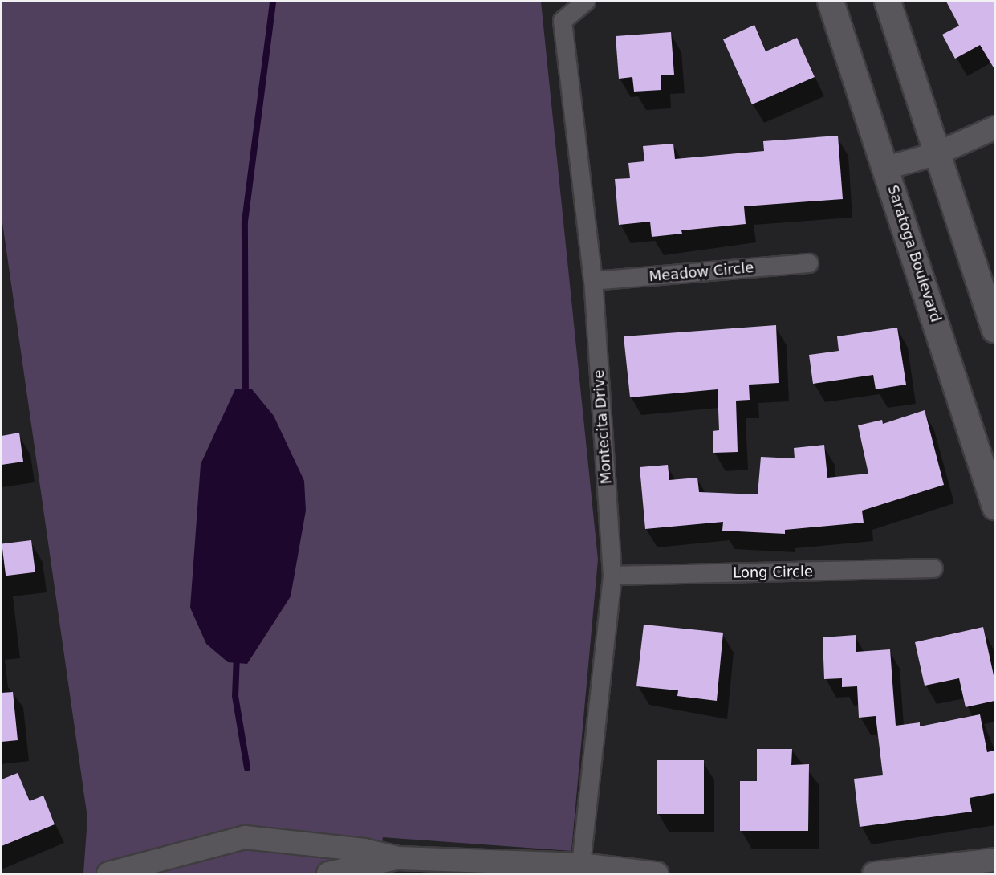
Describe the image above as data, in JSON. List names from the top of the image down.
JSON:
{
  "streets": {
    "main road": ["Saratoga Boulevard"],
    "street": ["Meadow Circle", "Montecita Drive", "Long Circle"]
  },
  "crossings": [
    ["Meadow Circle", "Montecita Drive"],
    ["Montecita Drive", "Long Circle"]
  ]
}
